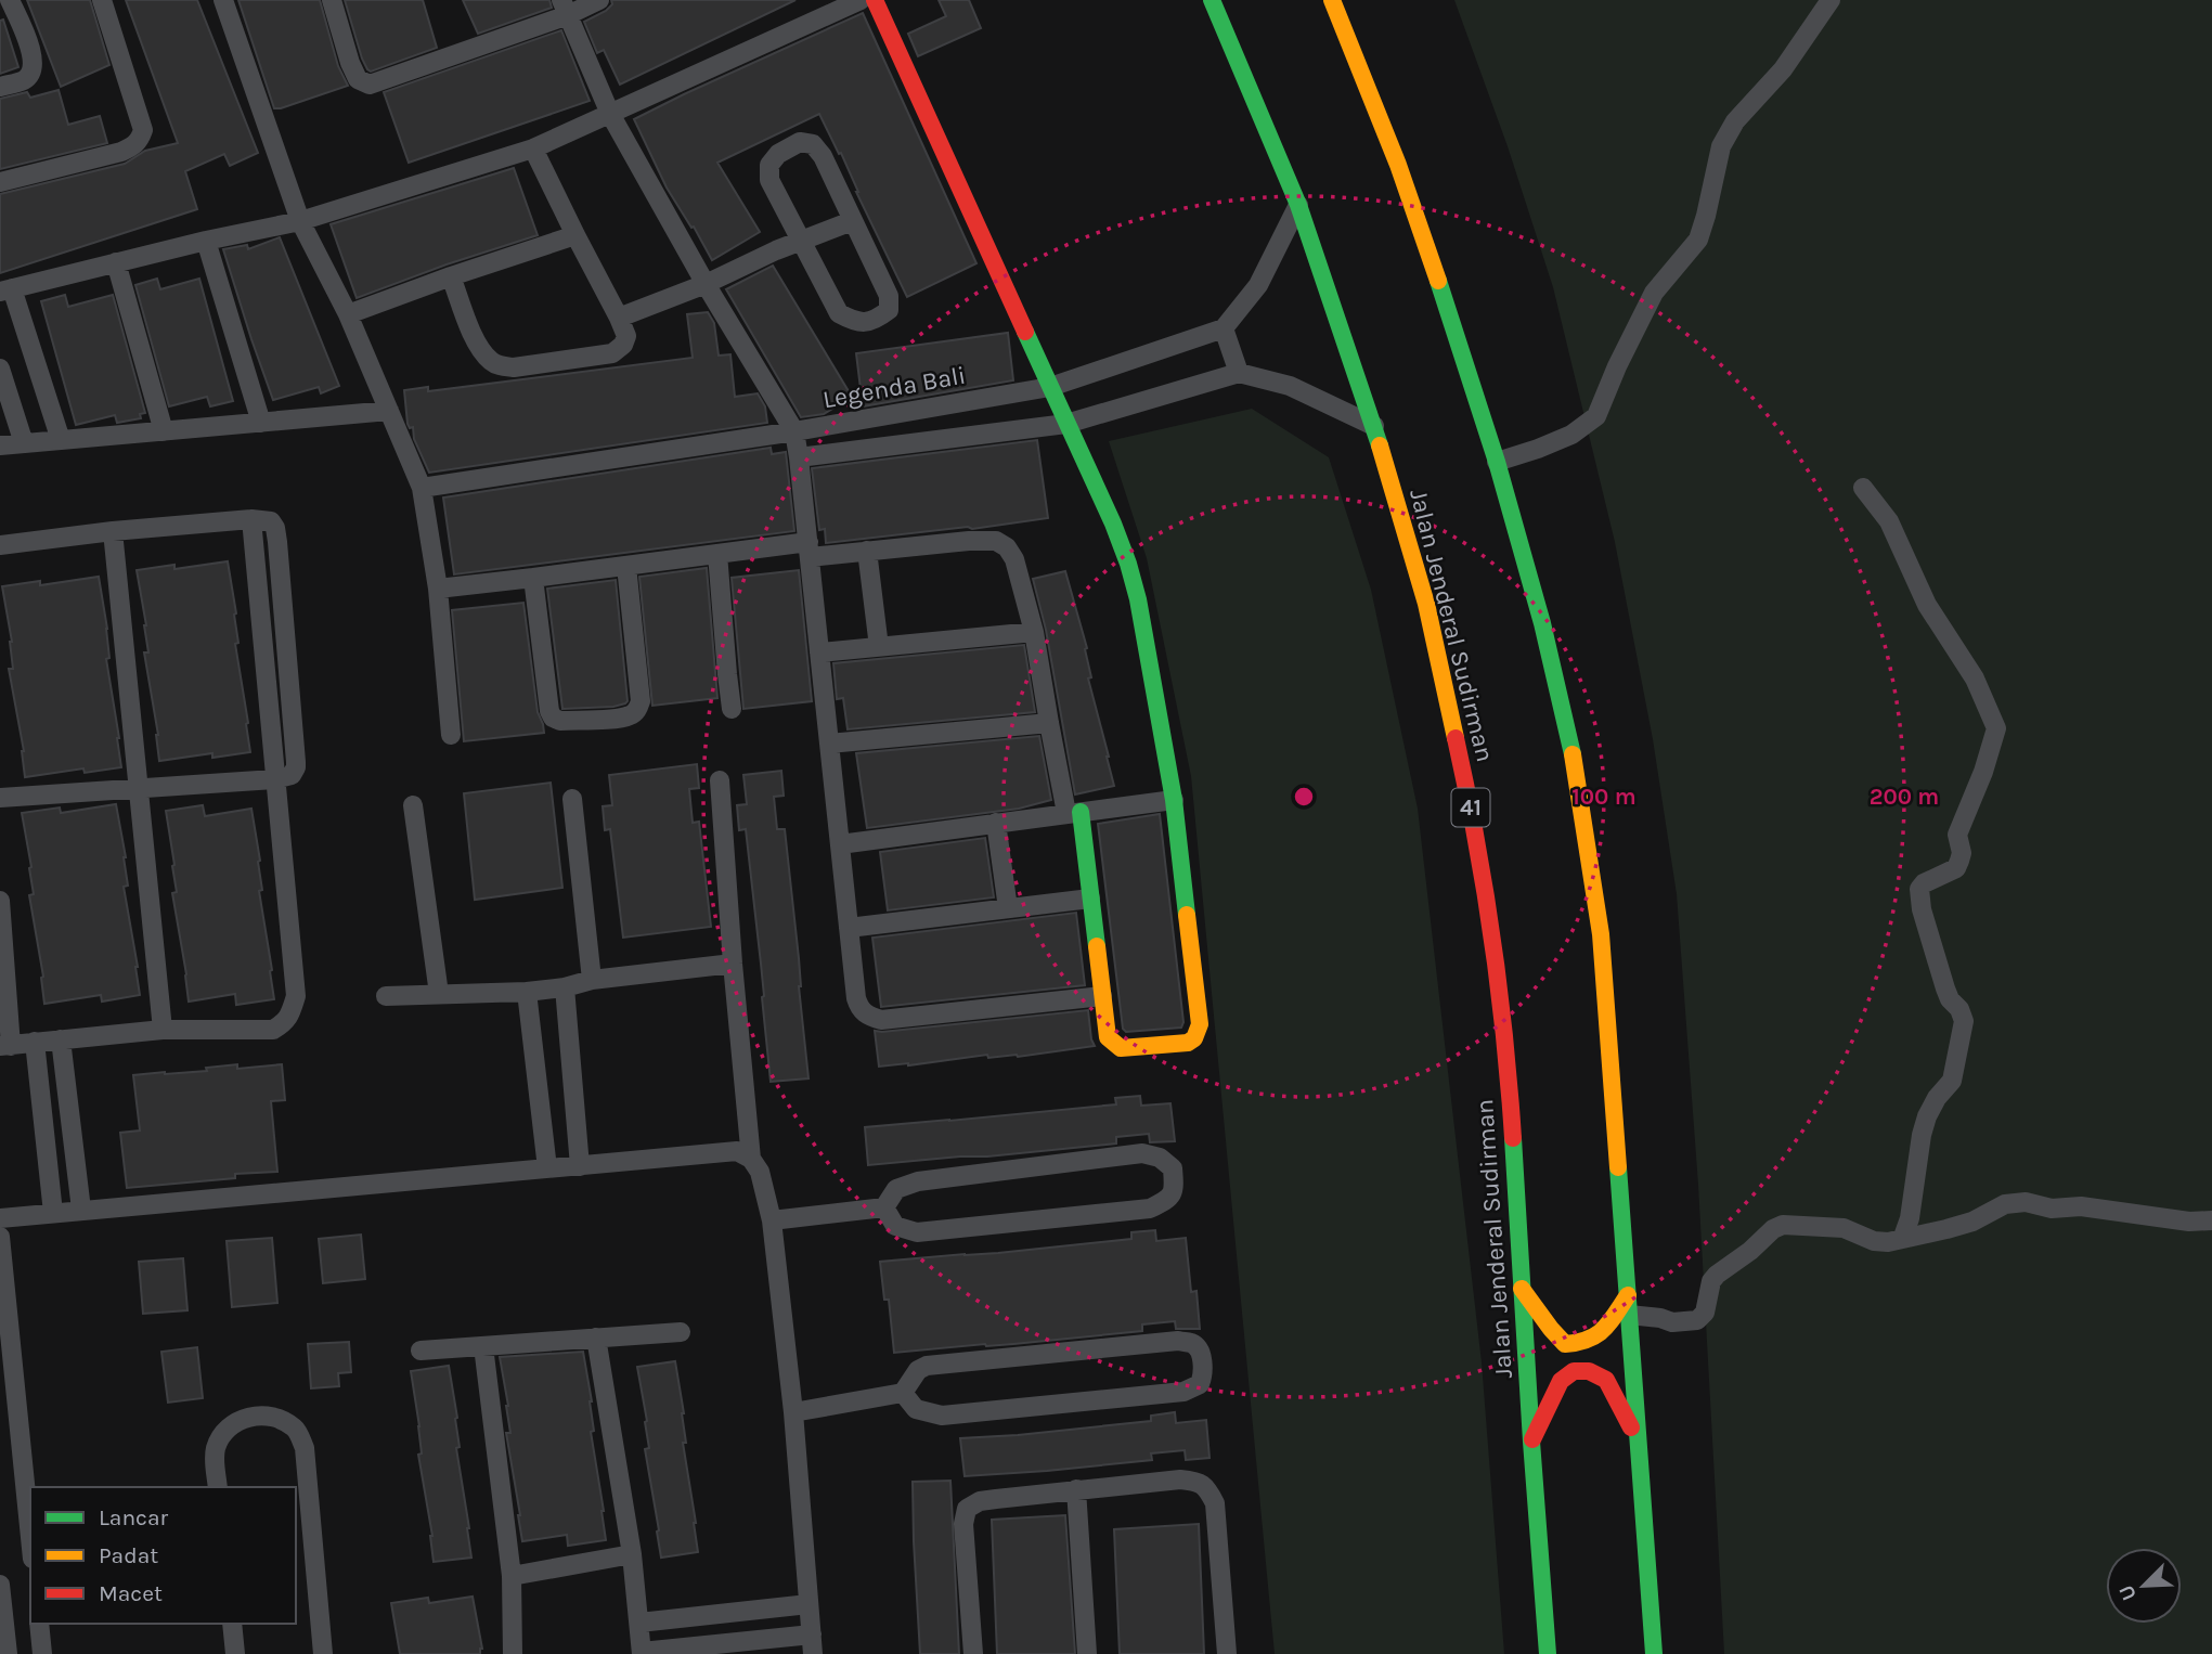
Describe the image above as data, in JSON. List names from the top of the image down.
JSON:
{
  "streets": {
    "main road": ["Jalan Jenderal Sudirman", "41"],
    "street": ["Legenda Bali"]
  },
  "legend": ["Lancar", "Padat", "Macet"],
  "north": "bottom left",
  "rings": ["100 m", "200 m"]
}
